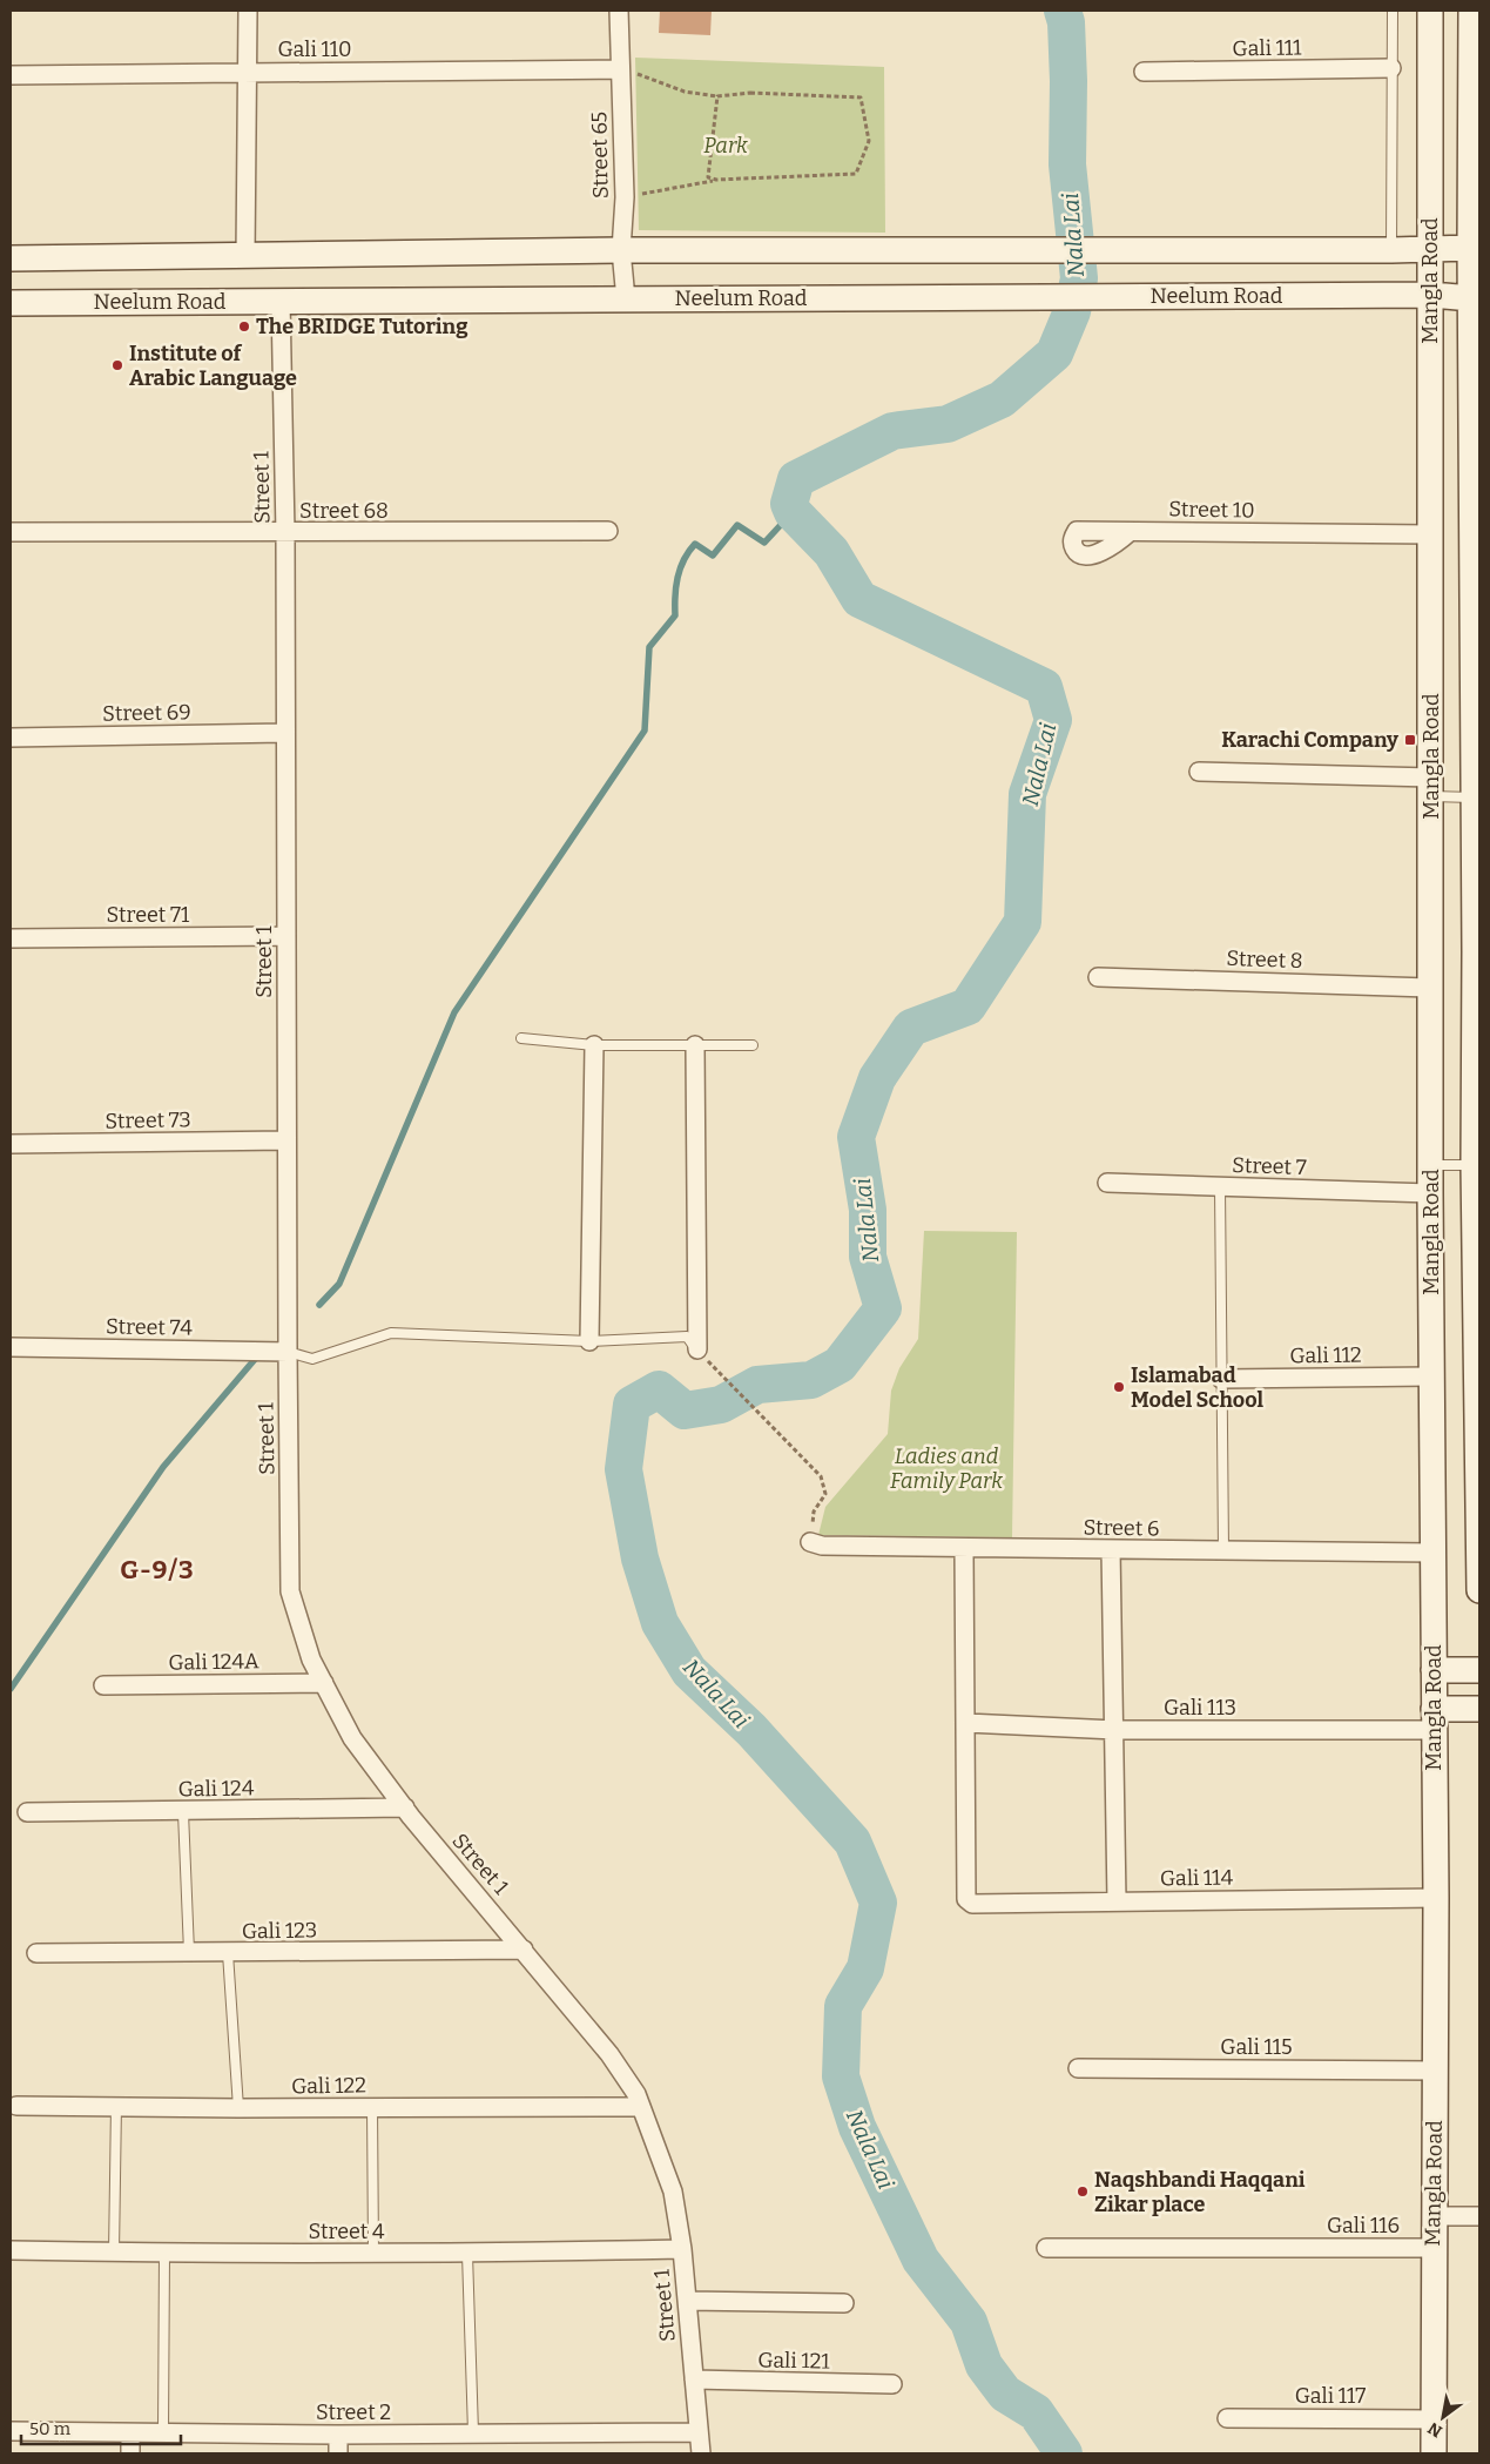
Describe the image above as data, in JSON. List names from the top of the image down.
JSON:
{
  "streets": {
    "main road": ["Mangla Road", "Neelum Road"],
    "street": [
      "Gali 111",
      "Gali 110",
      "Street 65",
      "Street 1",
      "Street 10",
      "Street 68",
      "Street 69",
      "Street 71",
      "Street 8",
      "Street 73",
      "Street 7",
      "Street 74",
      "Gali 112",
      "Street 6",
      "Gali 124A",
      "Gali 113",
      "Gali 124",
      "Gali 114",
      "Gali 123",
      "Gali 115",
      "Gali 122",
      "Gali 116",
      "Street 4",
      "Gali 121",
      "Gali 117",
      "Street 2"
    ]
  },
  "crossings": [
    ["Gali 110", "Street 65"],
    ["Street 65", "Neelum Road"],
    ["Mangla Road", "Neelum Road"],
    ["Mangla Road", "Street 10"],
    ["Mangla Road", "Street 8"],
    ["Mangla Road", "Street 7"],
    ["Mangla Road", "Gali 112"],
    ["Mangla Road", "Street 6"],
    ["Mangla Road", "Gali 113"],
    ["Mangla Road", "Gali 114"],
    ["Mangla Road", "Gali 115"],
    ["Mangla Road", "Gali 116"],
    ["Mangla Road", "Gali 117"],
    ["Neelum Road", "Street 1"],
    ["Street 1", "Street 68"],
    ["Street 1", "Street 69"],
    ["Street 1", "Street 71"],
    ["Street 1", "Street 73"],
    ["Street 1", "Street 74"],
    ["Street 1", "Gali 124A"],
    ["Street 1", "Gali 124"],
    ["Street 1", "Gali 123"],
    ["Street 1", "Gali 122"],
    ["Street 1", "Street 4"],
    ["Street 1", "Gali 121"],
    ["Street 1", "Street 2"],
    ["Gali 113", "Gali 114"]
  ],
  "districts": ["G-9/3"],
  "water": ["Nala Lai"],
  "parks": ["Park", "Ladies and Family Park"],
  "places": {
    "other": [
      "The BRIDGE Tutoring",
      "Institute of Arabic Language",
      "Islamabad Model School",
      "Naqshbandi Haqqani Zikar place"
    ],
    "transit": ["Karachi Company"]
  },
  "scale_bar": "50 m",
  "north": "bottom left"
}
